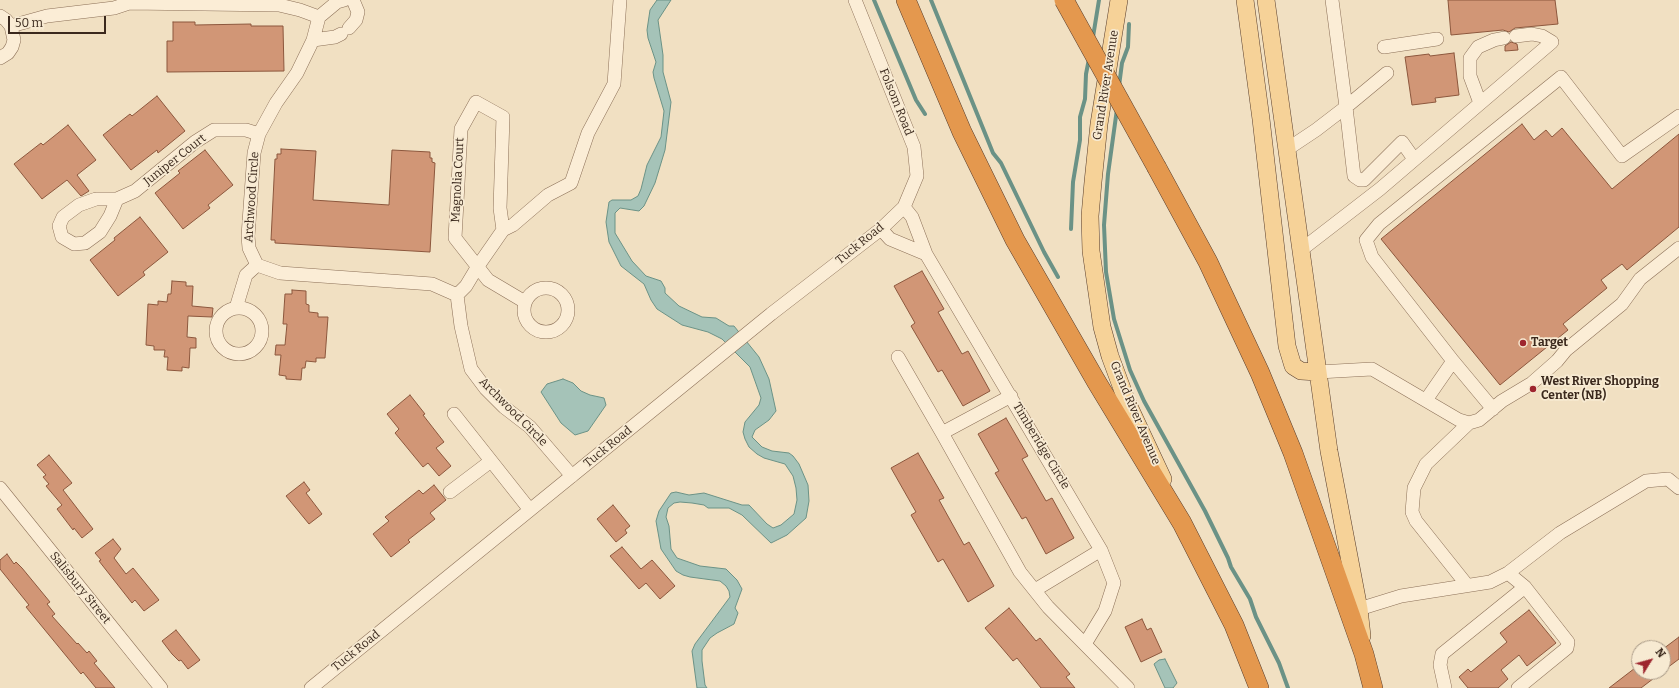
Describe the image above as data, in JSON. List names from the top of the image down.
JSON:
{
  "streets": {
    "highway": ["Grand River Avenue"],
    "street": [
      "Folsom Road",
      "Juniper Court",
      "Magnolia Court",
      "Archwood Circle",
      "Tuck Road",
      "Timberidge Circle",
      "Salisbury Street"
    ]
  },
  "crossings": [
    ["Folsom Road", "Tuck Road"],
    ["Folsom Road", "Timberidge Circle"],
    ["Juniper Court", "Archwood Circle"],
    ["Archwood Circle", "Tuck Road"],
    ["Tuck Road", "Timberidge Circle"]
  ],
  "places": ["Target", "West River Shopping Center (NB)"],
  "scale_bar": "50 m",
  "north": "top right"
}
